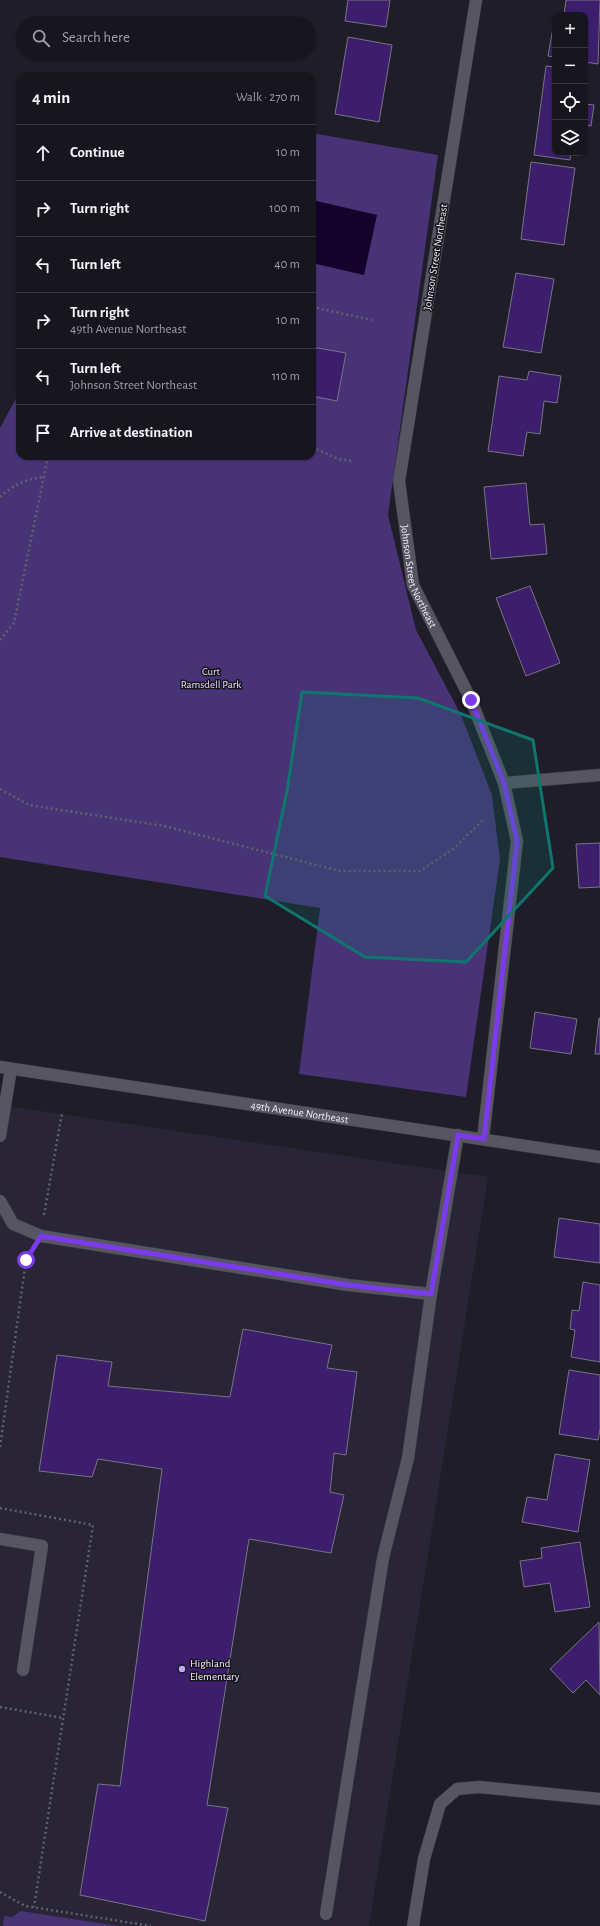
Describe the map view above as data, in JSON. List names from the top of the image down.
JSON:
{
  "streets": {
    "street": ["Johnson Street Northeast", "49th Avenue Northeast"]
  },
  "crossings": [
    ["Johnson Street Northeast", "49th Avenue Northeast"]
  ],
  "parks": ["Curt Ramsdell Park"],
  "places": ["Highland Elementary"],
  "page": {
    "map_buttons": ["+", "−"],
    "search": "Search here",
    "heading": ["4 min", "Walk · 270 m"],
    "list": [
      ["Continue", "10 m"],
      ["Turn right", "100 m"],
      ["Turn left", "40 m"],
      ["Turn right", "49th Avenue Northeast", "10 m"],
      ["Turn left", "Johnson Street Northeast", "110 m"],
      "Arrive at destination"
    ]
  }
}
